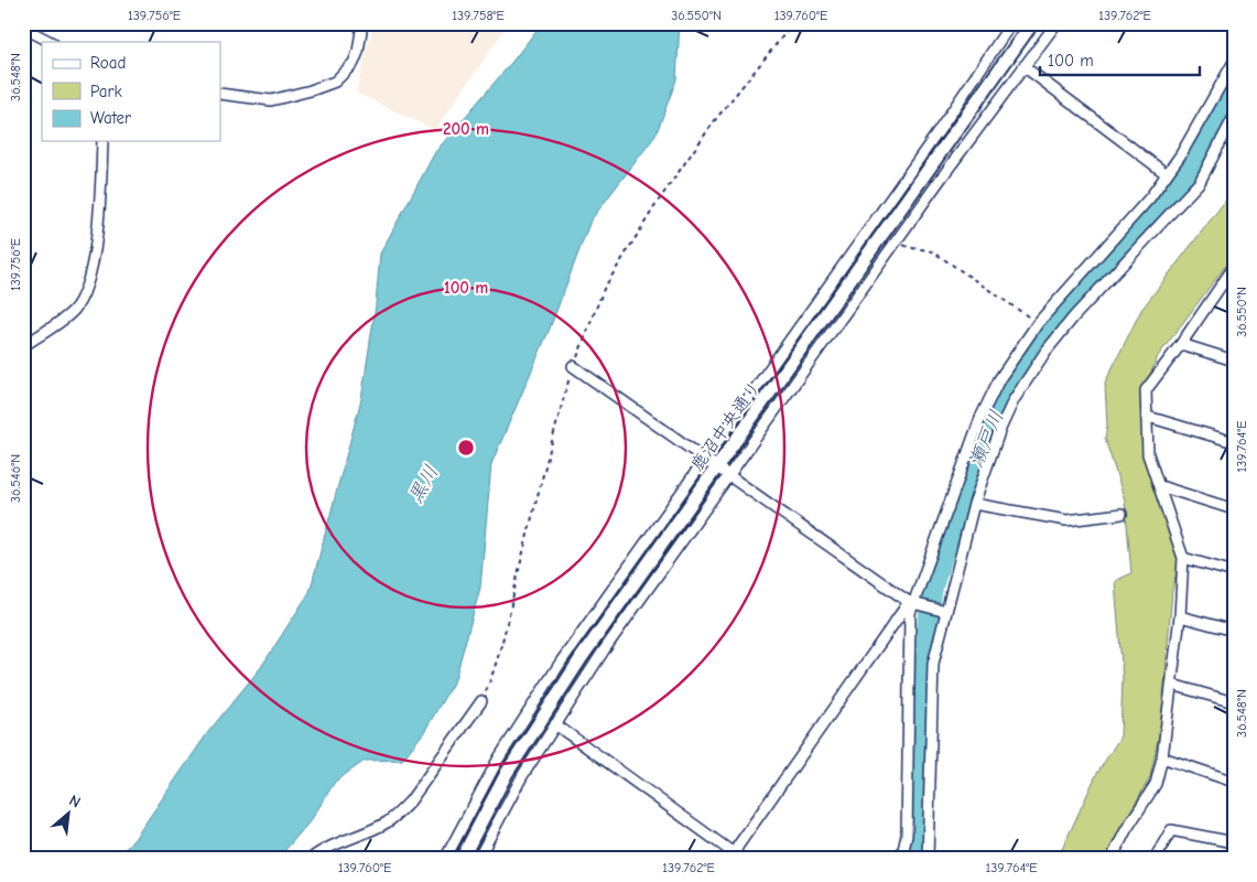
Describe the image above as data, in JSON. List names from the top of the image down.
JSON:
{
  "streets": {
    "street": ["鹿沼中央通り"]
  },
  "water": ["瀬戸川", "黒川"],
  "legend": ["Road", "Park", "Water"],
  "scale_bar": "100 m",
  "north": "top right",
  "coordinates": [
    "139.756°E",
    "139.758°E",
    "36.550°N",
    "139.760°E",
    "139.762°E",
    "36.548°N",
    "139.764°E",
    "36.546°N"
  ],
  "rings": ["200 m", "100 m"]
}
